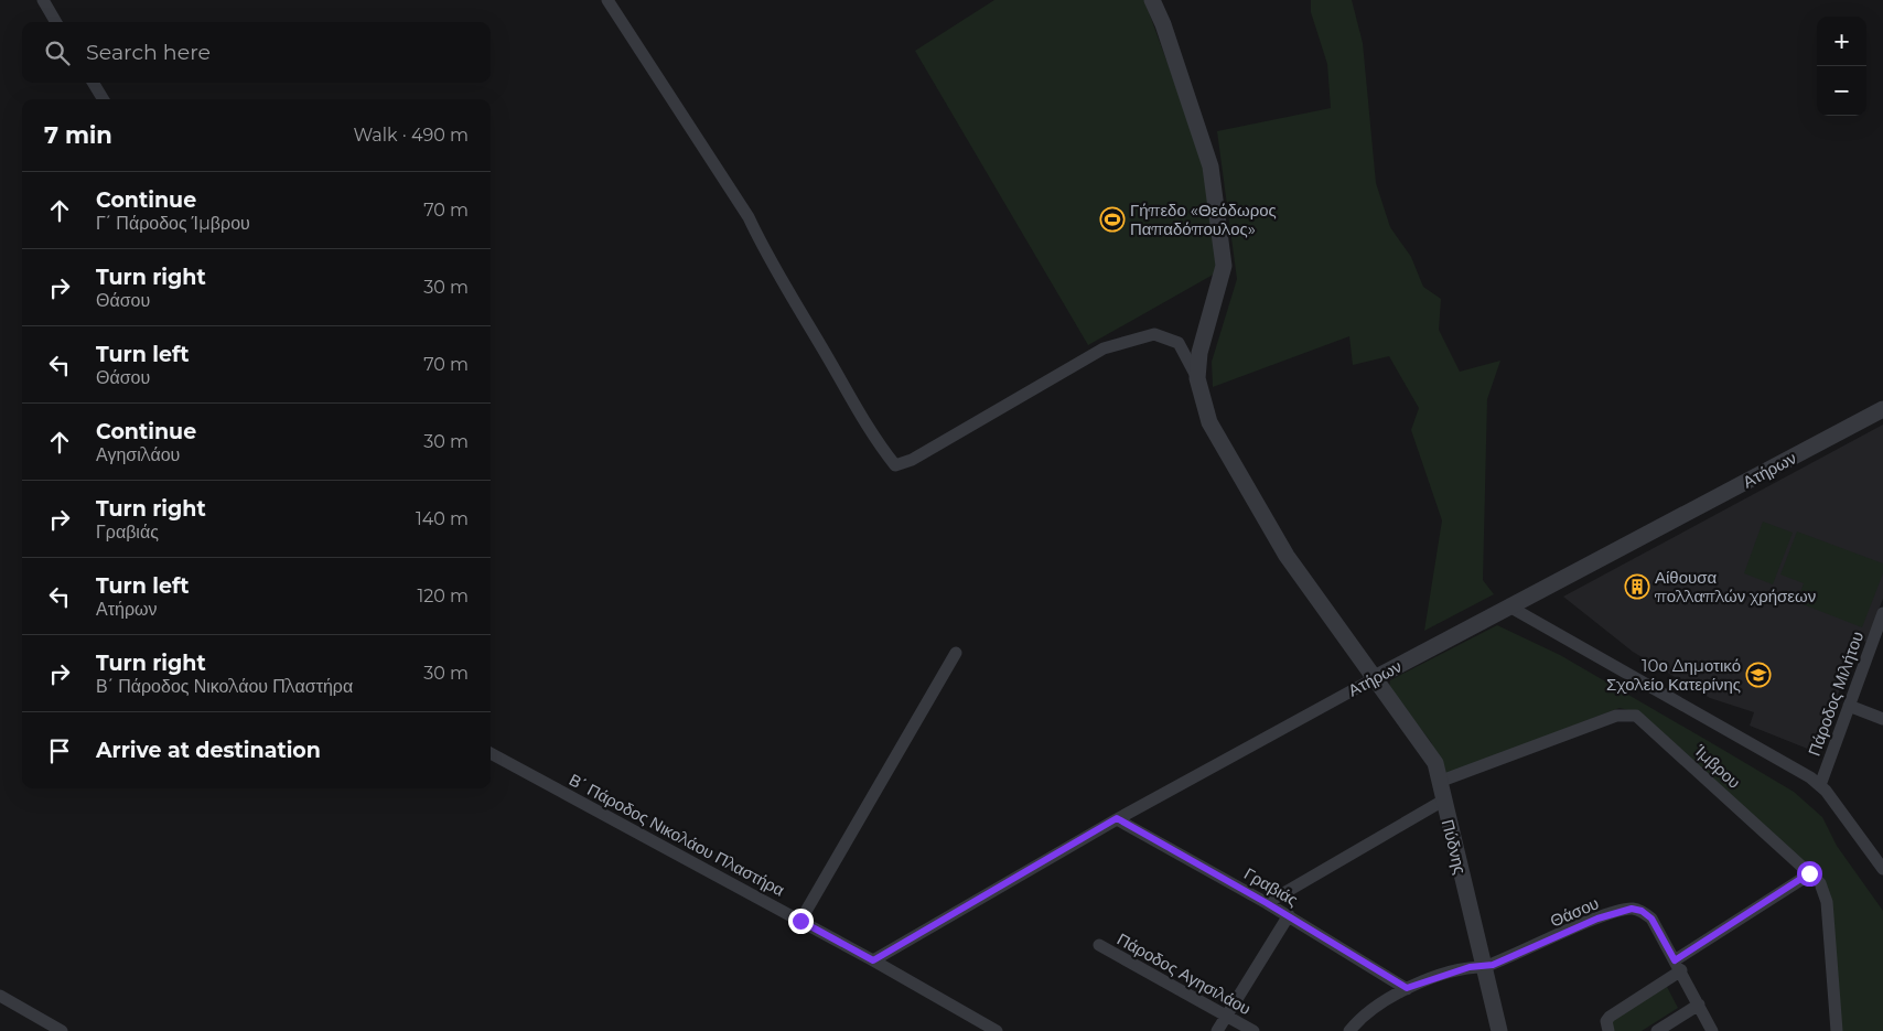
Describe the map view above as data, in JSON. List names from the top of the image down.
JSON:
{
  "streets": {
    "street": [
      "Ατήρων",
      "Πάροδος Μιλήτου",
      "Ίμβρου",
      "Β΄ Πάροδος Νικολάου Πλαστήρα",
      "Πύδνης",
      "Γραβιάς",
      "Θάσου",
      "Πάροδος Αγησιλάου"
    ]
  },
  "crossings": [
    ["Ατήρων", "Β΄ Πάροδος Νικολάου Πλαστήρα"],
    ["Ατήρων", "Πύδνης"],
    ["Ατήρων", "Γραβιάς"],
    ["Ίμβρου", "Πύδνης"],
    ["Πύδνης", "Θάσου"],
    ["Γραβιάς", "Θάσου"]
  ],
  "places": {
    "sports": ["Γήπεδο «Θεόδωρος Παπαδόπουλος»"],
    "building": ["Αίθουσα πολλαπλών χρήσεων"],
    "school or university": ["10ο Δημοτικό Σχολείο Κατερίνης"]
  },
  "page": {
    "map_buttons": ["+", "−"],
    "search": "Search here",
    "heading": ["7 min", "Walk · 490 m"],
    "list": [
      ["Continue", "Γ΄ Πάροδος Ίμβρου", "70 m"],
      ["Turn right", "Θάσου", "30 m"],
      ["Turn left", "Θάσου", "70 m"],
      ["Continue", "Αγησιλάου", "30 m"],
      ["Turn right", "Γραβιάς", "140 m"],
      ["Turn left", "Ατήρων", "120 m"],
      ["Turn right", "Β΄ Πάροδος Νικολάου Πλαστήρα", "30 m"],
      "Arrive at destination"
    ]
  }
}
